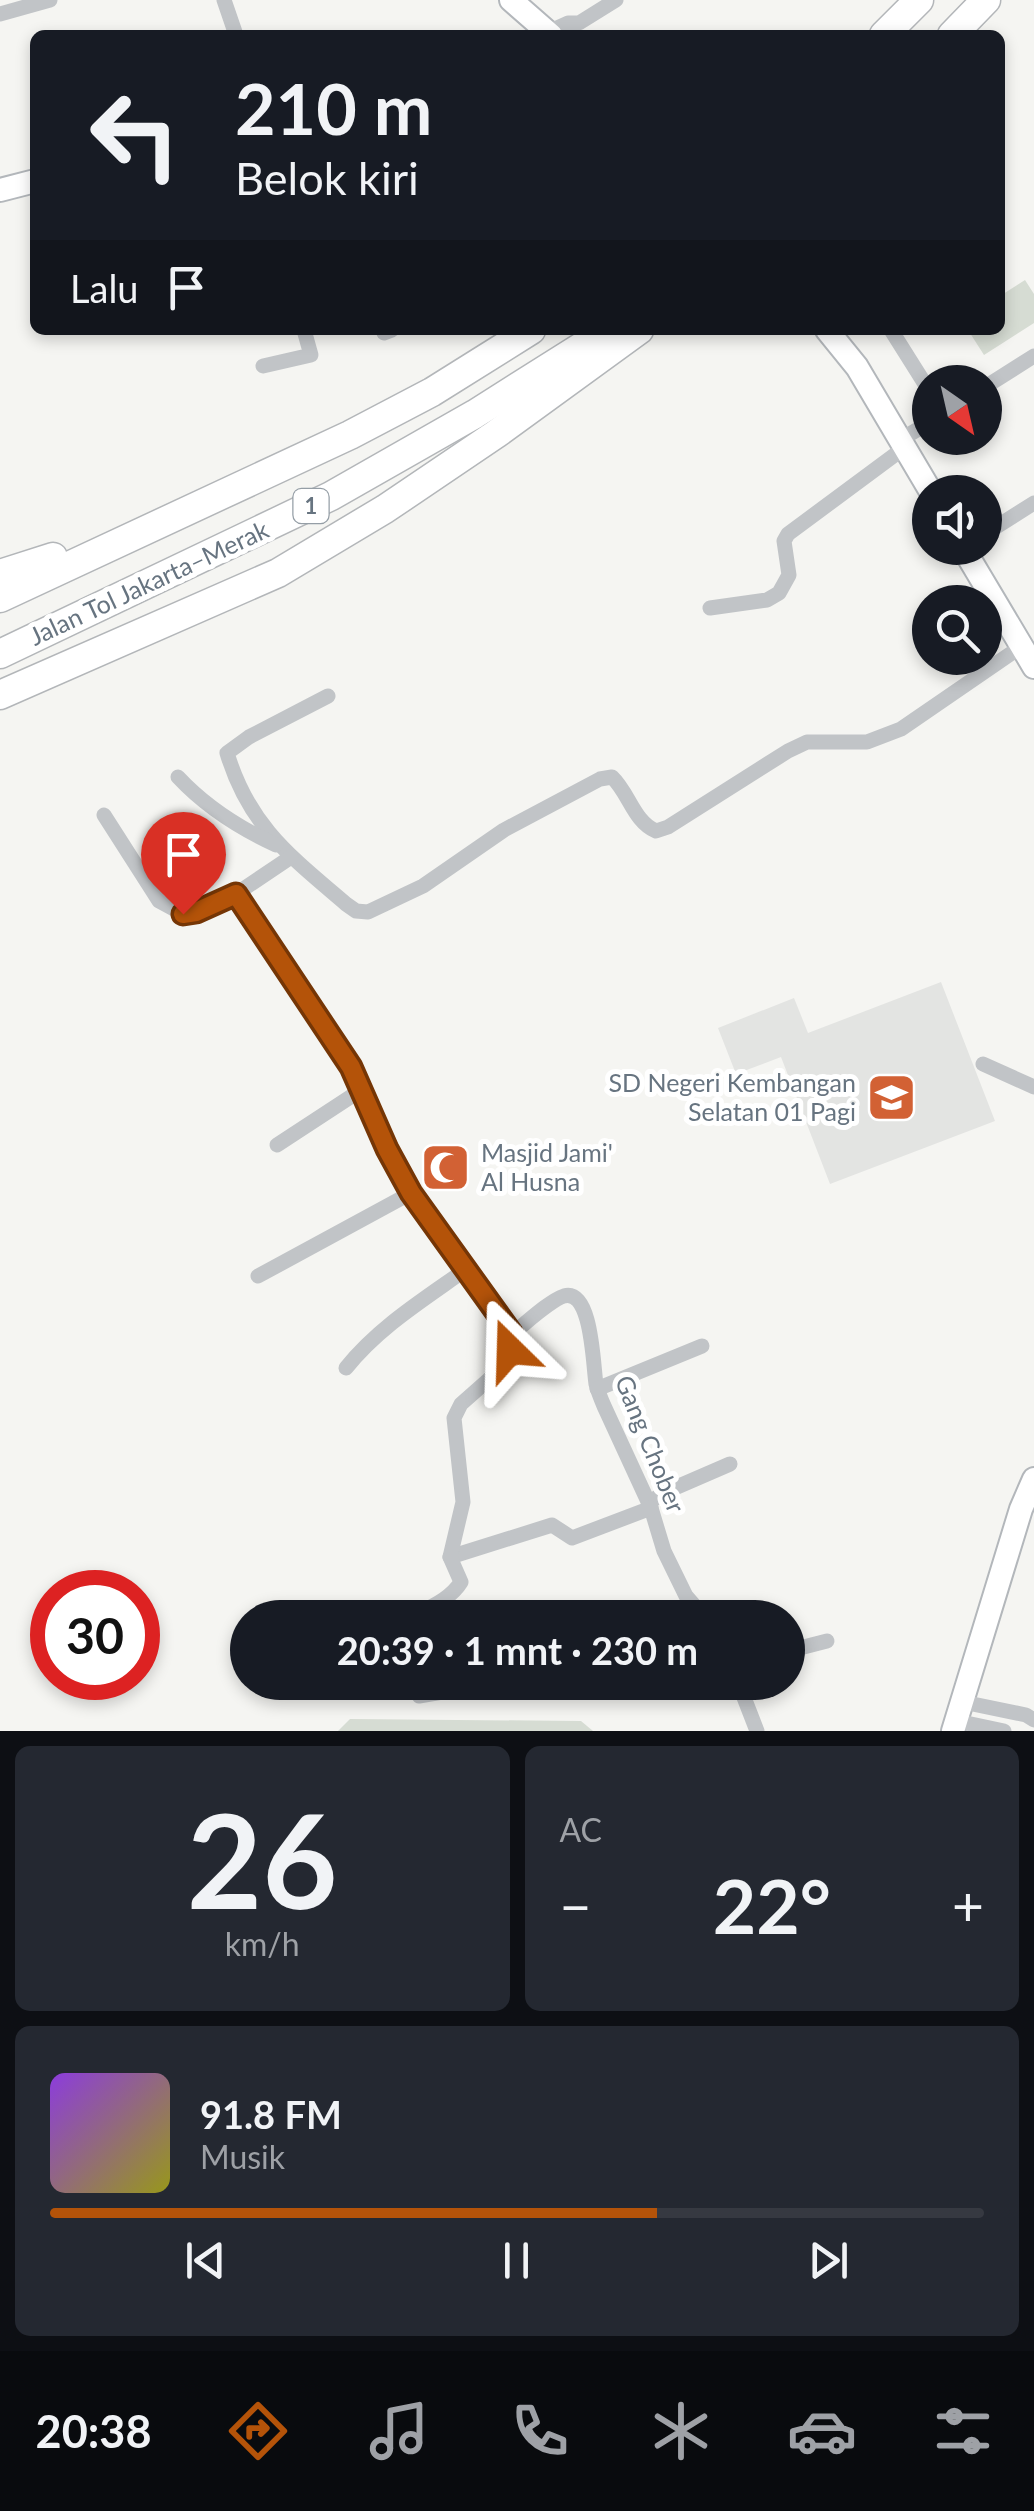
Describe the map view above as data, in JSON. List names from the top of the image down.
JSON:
{
  "streets": {
    "highway": ["1", "Jalan Tol Jakarta–Merak"],
    "street": ["Gang Chober"]
  },
  "places": {
    "school or university": ["SD Negeri Kembangan Selatan 01 Pagi"],
    "mosque": ["Masjid Jami' Al Husna"]
  },
  "north": "bottom right",
  "page": {
    "turn": ["210 m", "Belok kiri"],
    "then": "Lalu",
    "limit": "30",
    "trip": "20:39 · 1 mnt · 230 m",
    "tile": [
      ["26", "km/h"],
      "AC"
    ],
    "heat": ["−", "22°", "+"],
    "song": ["91.8 FM", "Musik"],
    "tabs": "20:38"
  }
}
